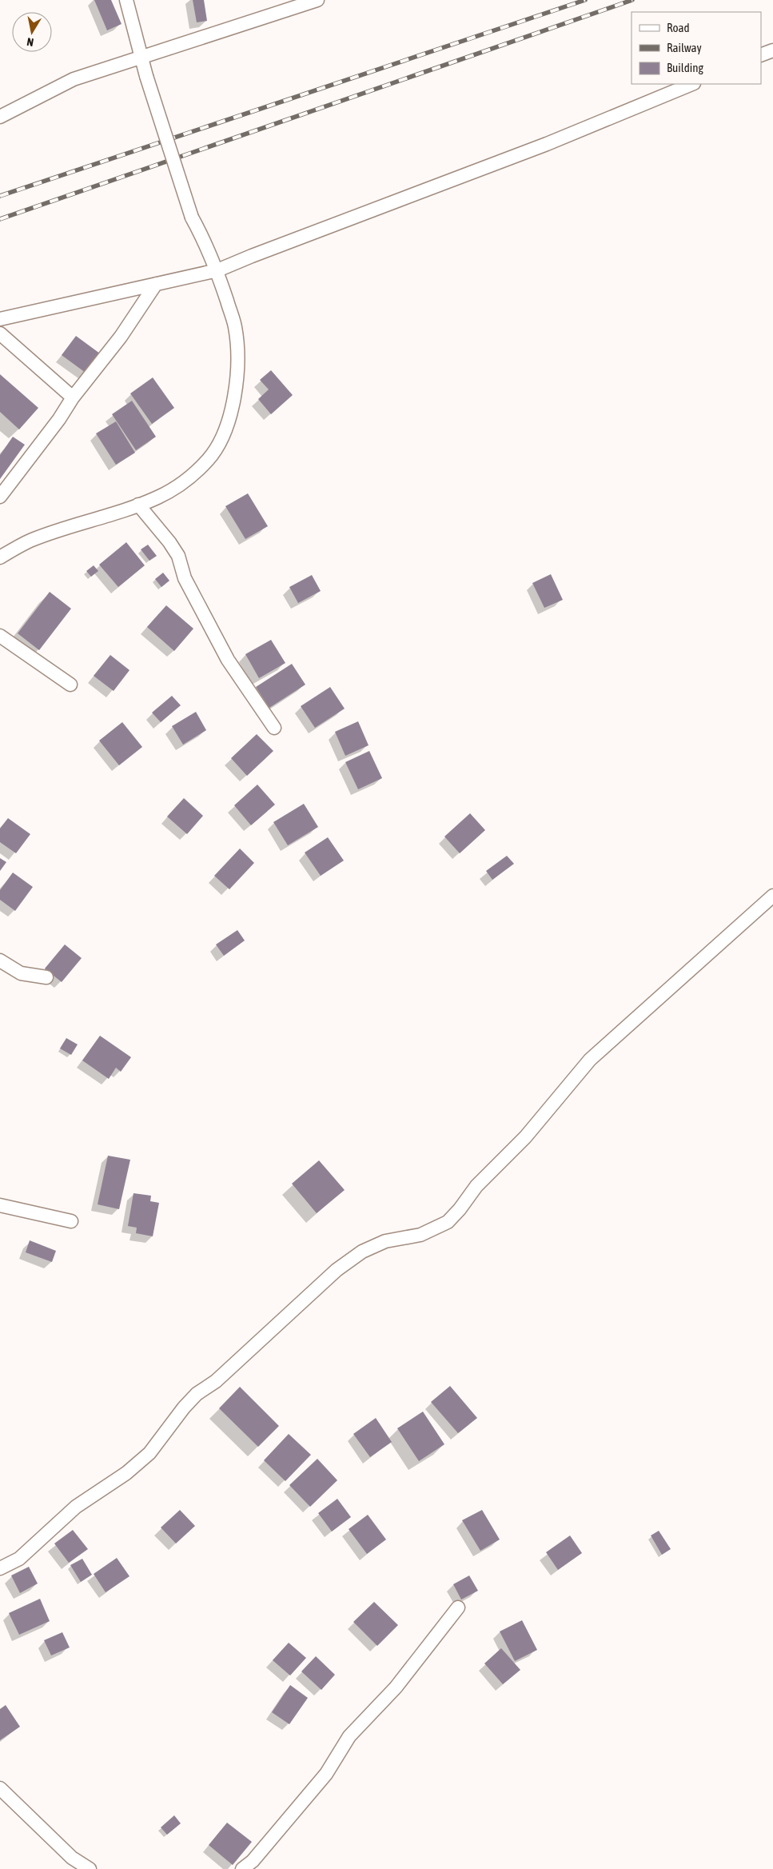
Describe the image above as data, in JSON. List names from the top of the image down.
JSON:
{
  "legend": ["Road", "Railway", "Building"],
  "north": "bottom"
}
